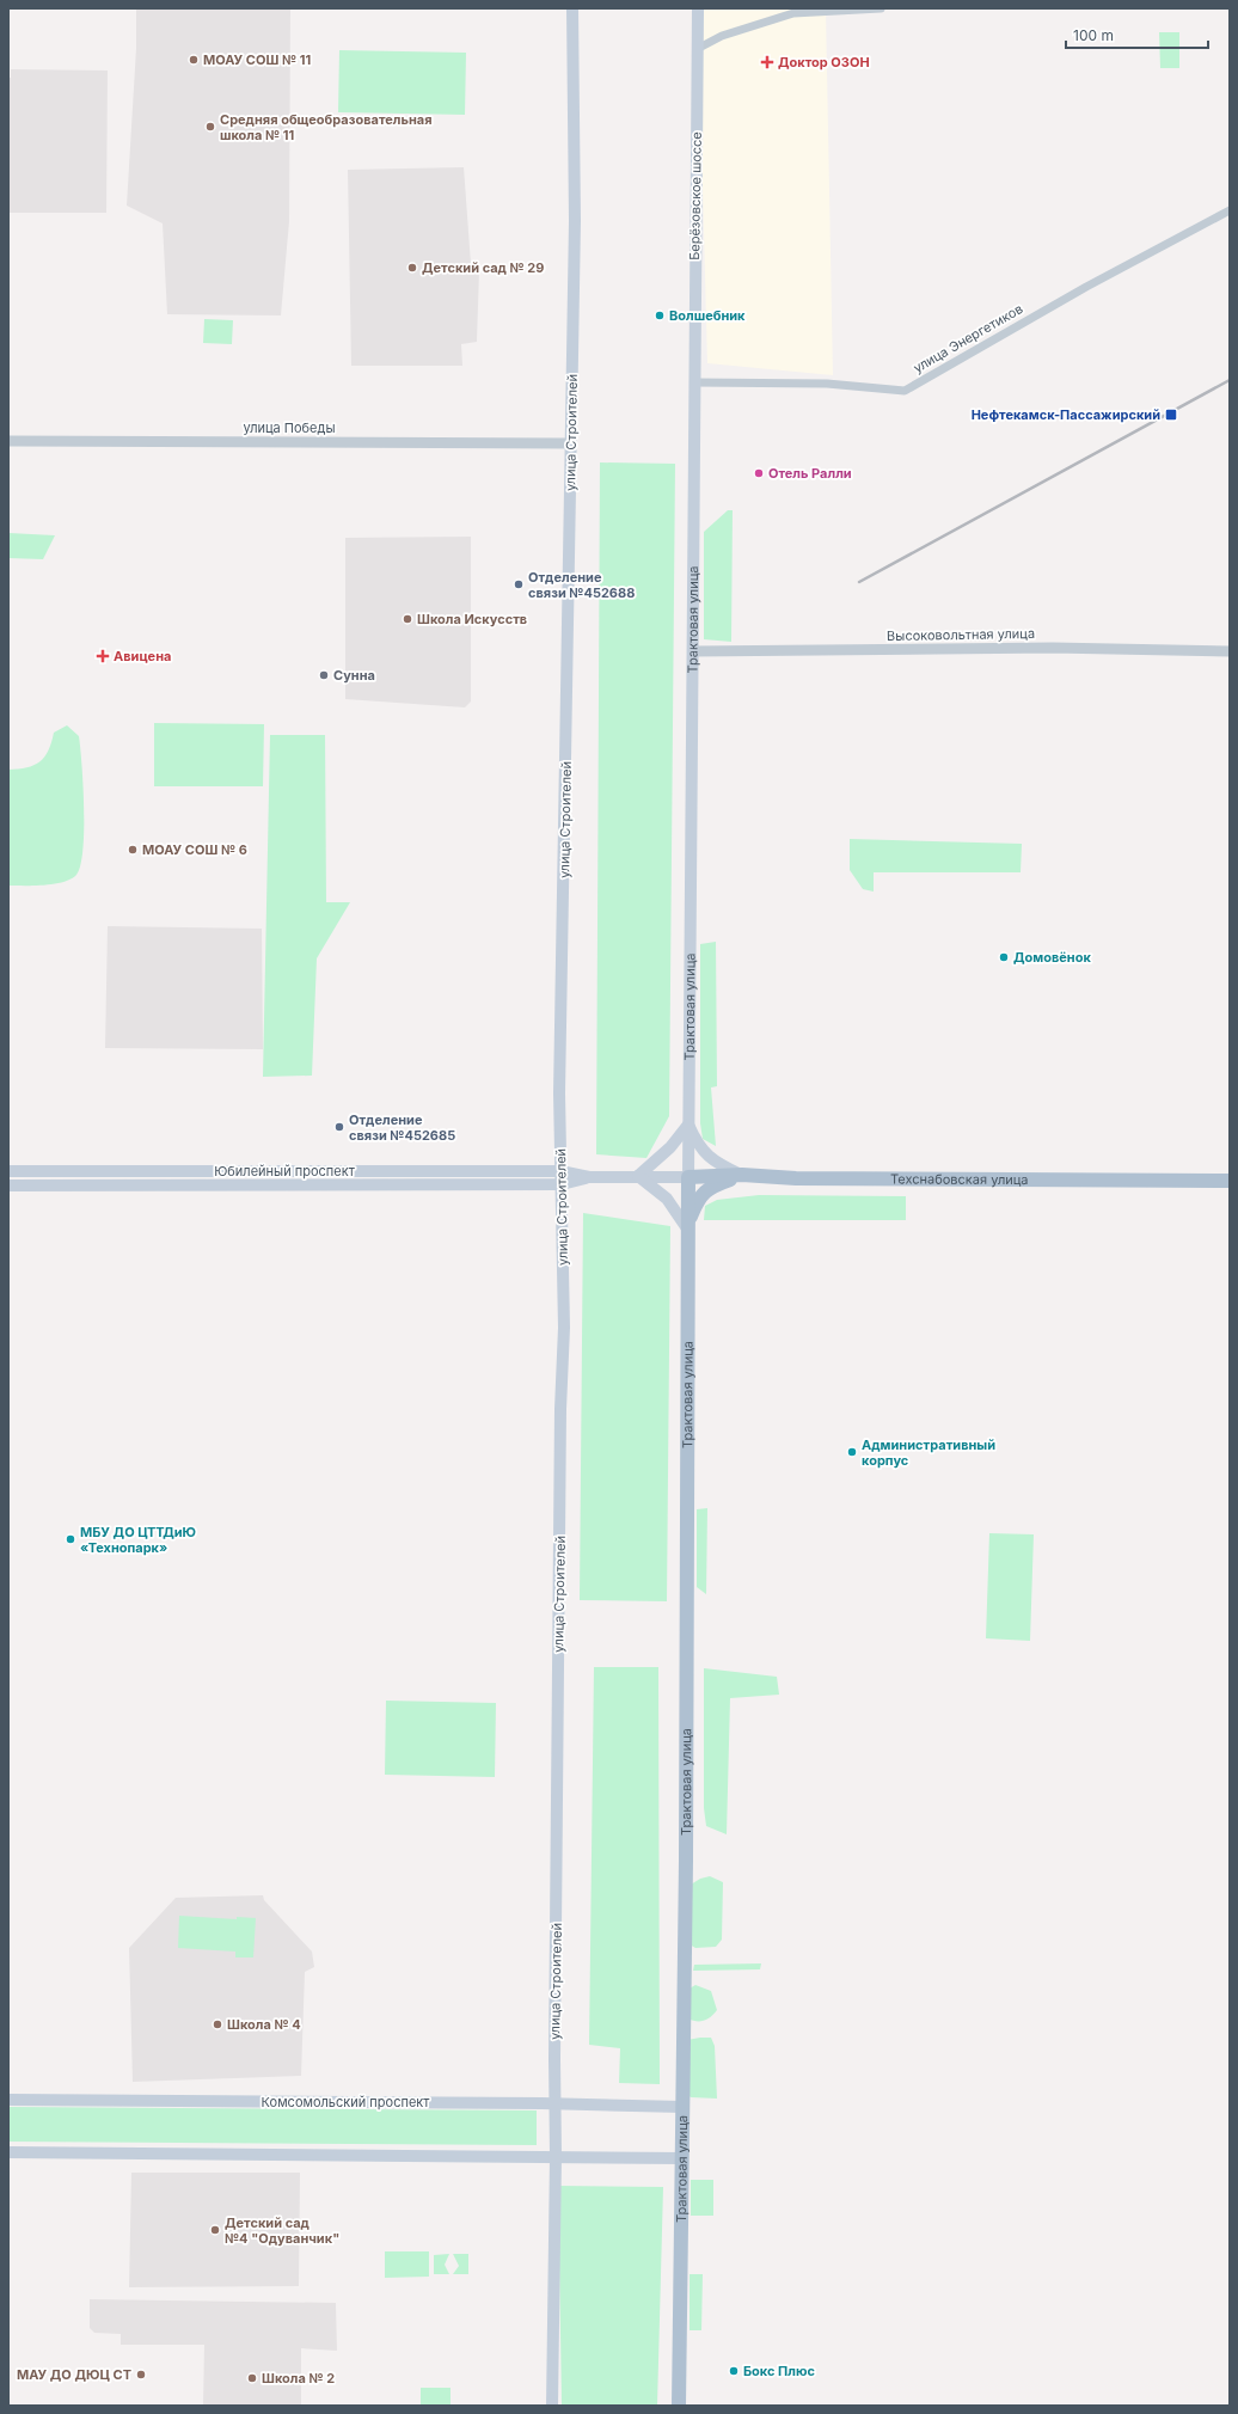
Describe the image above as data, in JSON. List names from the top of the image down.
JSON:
{
  "streets": {
    "main road": [
      "Берёзовское шоссе",
      "улица Строителей",
      "Трактовая улица",
      "Юбилейный проспект",
      "Техснабовская улица",
      "Комсомольский проспект"
    ],
    "street": ["улица Энергетиков", "улица Победы", "Высоковольтная улица"]
  },
  "crossings": [
    ["Берёзовское шоссе", "улица Энергетиков"],
    ["Берёзовское шоссе", "Трактовая улица"],
    ["улица Энергетиков", "Трактовая улица"],
    ["улица Победы", "улица Строителей"],
    ["улица Строителей", "Юбилейный проспект"],
    ["улица Строителей", "Комсомольский проспект"],
    ["Трактовая улица", "Высоковольтная улица"],
    ["Трактовая улица", "Техснабовская улица"],
    ["Трактовая улица", "Комсомольский проспект"]
  ],
  "places": {
    "other": [
      "МОАУ СОШ № 11",
      "Средняя общеобразовательная школа № 11",
      "Детский сад № 29",
      "Волшебник",
      "Отель Ралли",
      "Отделение связи №452688",
      "Школа Искусств",
      "Сунна",
      "МОАУ СОШ № 6",
      "Домовёнок",
      "Отделение связи №452685",
      "Административный корпус",
      "МБУ ДО ЦТТДиЮ «Технопарк»",
      "Школа № 4",
      "Детский сад №4 \"Одуванчик\"",
      "Бокс Плюс",
      "МАУ ДО ДЮЦ СТ",
      "Школа № 2"
    ],
    "health": ["Доктор ОЗОН", "Авицена"],
    "transit": ["Нефтекамск-Пассажирский"]
  },
  "scale_bar": "100 m"
}
